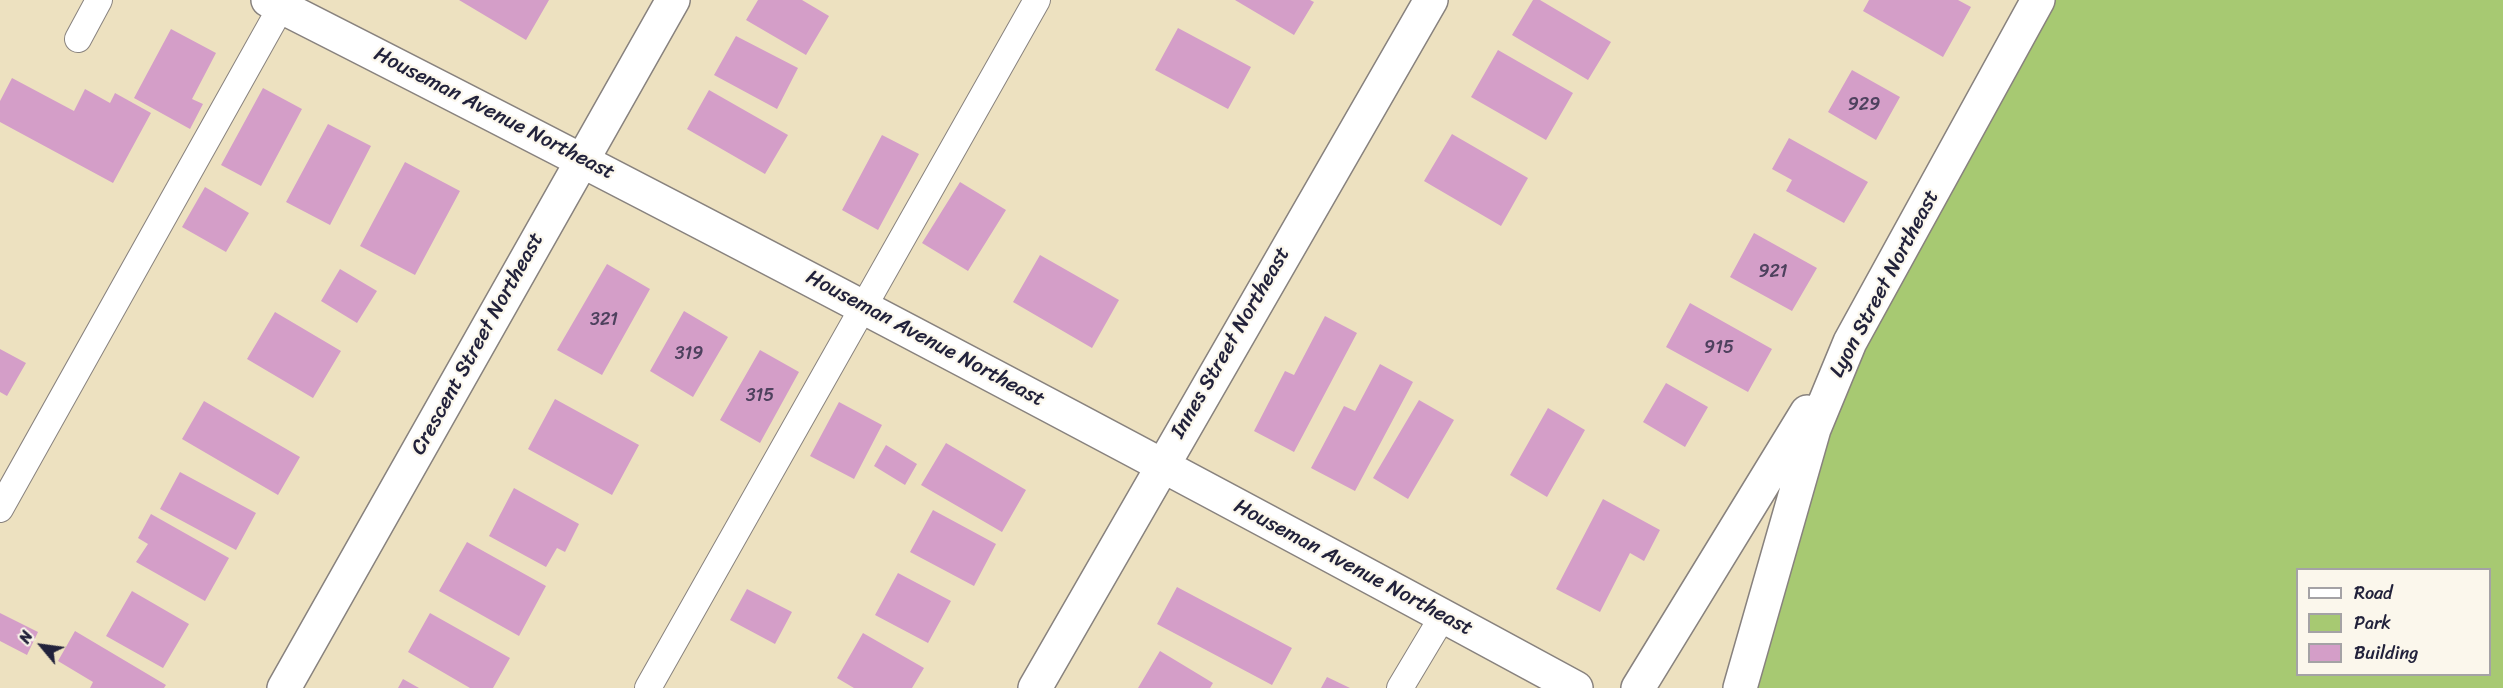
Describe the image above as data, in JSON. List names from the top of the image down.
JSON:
{
  "streets": {
    "street": [
      "Houseman Avenue Northeast",
      "Lyon Street Northeast",
      "Innes Street Northeast",
      "Crescent Street Northeast"
    ]
  },
  "crossings": [
    ["Houseman Avenue Northeast", "Innes Street Northeast"],
    ["Houseman Avenue Northeast", "Crescent Street Northeast"]
  ],
  "house_numbers": [
    "929",
    "921",
    "321",
    "915",
    "319",
    "315"
  ],
  "legend": ["Road", "Park", "Building"],
  "north": "top left"
}
